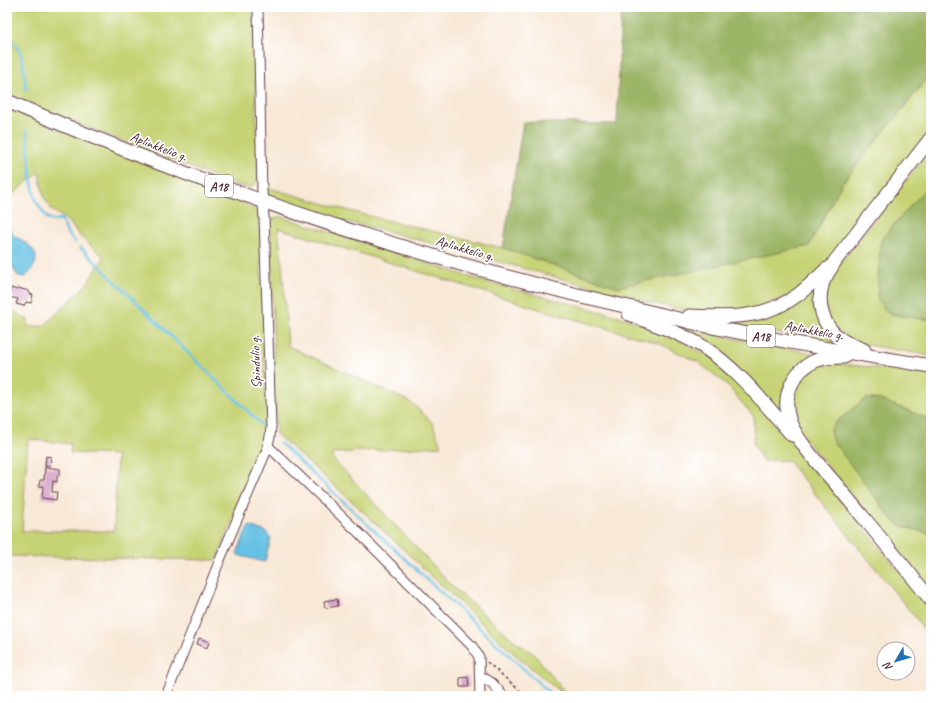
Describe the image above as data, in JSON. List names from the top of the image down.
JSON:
{
  "streets": {
    "highway": ["Aplinkkelio g.", "A18"],
    "street": ["Spindulio g."]
  },
  "crossings": [
    ["Aplinkkelio g.", "Spindulio g."]
  ],
  "north": "bottom left"
}
